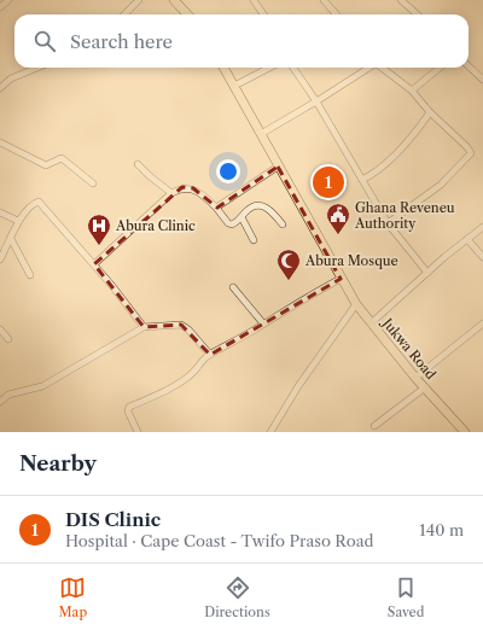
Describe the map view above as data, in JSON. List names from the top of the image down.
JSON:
{
  "streets": {
    "main road": ["Jukwa Road"]
  },
  "places": {
    "public building": ["Ghana Reveneu Authority"],
    "hospital": ["Abura Clinic"],
    "mosque": ["Abura Mosque"]
  },
  "page": {
    "search": "Search here",
    "pins": "1",
    "heading": "Nearby",
    "list": [
      {
        "mark": "1",
        "name": "DIS Clinic",
        "note": "Hospital · Cape Coast - Twifo Praso Road",
        "value": "140 m"
      }
    ],
    "nav": ["Map", "Directions", "Saved"]
  }
}
